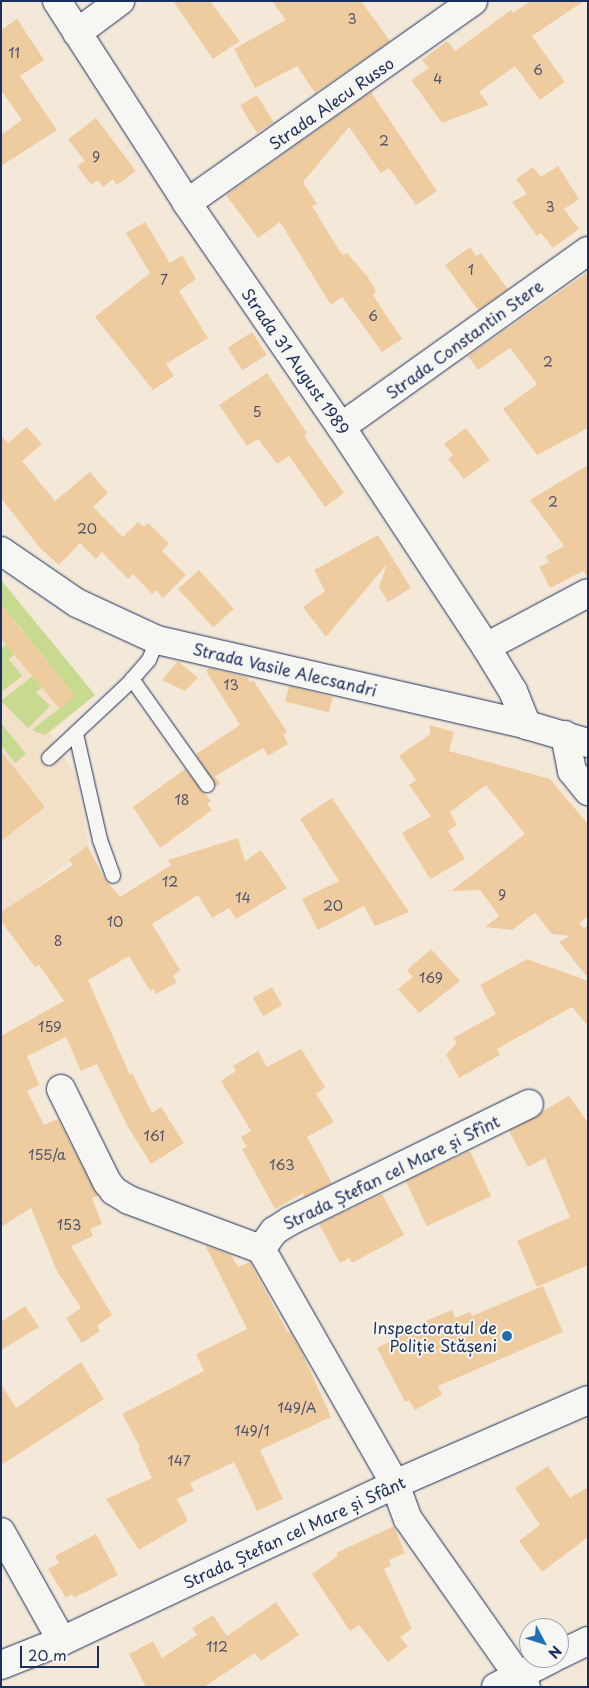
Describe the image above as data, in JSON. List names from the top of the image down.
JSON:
{
  "streets": {
    "street": [
      "Strada Alecu Russo",
      "Strada Constantin Stere",
      "Strada 31 August 1989",
      "Strada Vasile Alecsandri",
      "Strada Ștefan cel Mare și Sfînt",
      "Strada Ștefan cel Mare și Sfânt"
    ]
  },
  "crossings": [
    ["Strada Alecu Russo", "Strada 31 August 1989"],
    ["Strada Constantin Stere", "Strada 31 August 1989"],
    ["Strada 31 August 1989", "Strada Vasile Alecsandri"]
  ],
  "places": ["Inspectoratul de Poliție Stășeni"],
  "house_numbers": [
    "3",
    "11",
    "6",
    "4",
    "2",
    "9",
    "3",
    "1",
    "7",
    "6",
    "2",
    "5",
    "2",
    "20",
    "13",
    "18",
    "12",
    "9",
    "14",
    "20",
    "10",
    "8",
    "169",
    "159",
    "161",
    "155/a",
    "163",
    "153",
    "149/A",
    "149/1",
    "147",
    "112"
  ],
  "scale_bar": "20 m",
  "north": "bottom right"
}
